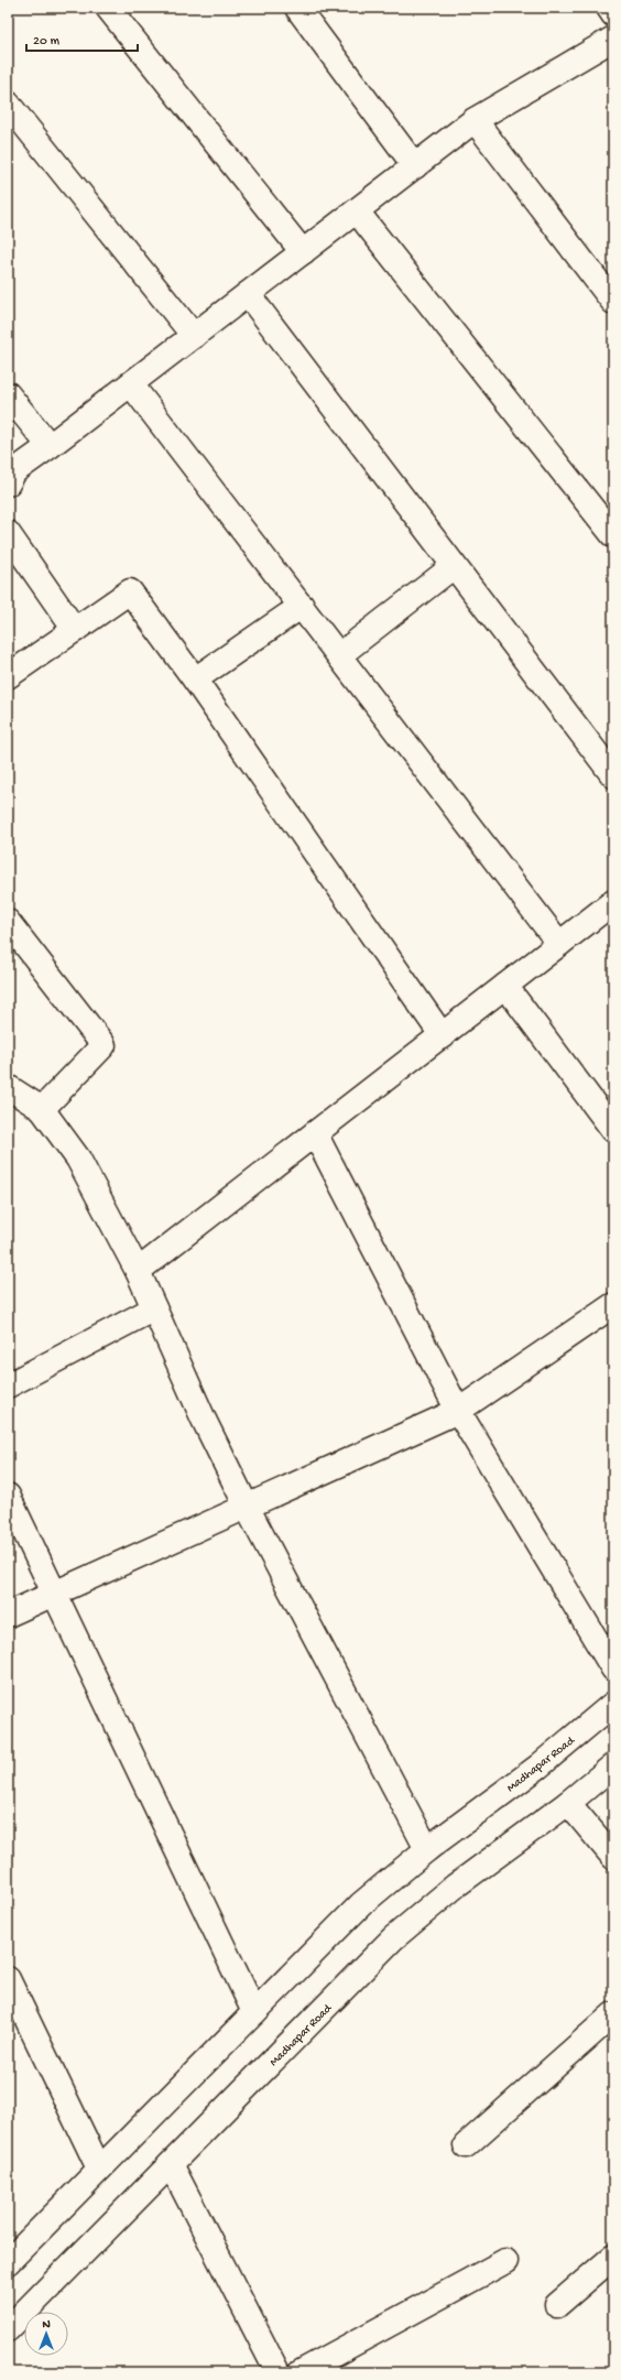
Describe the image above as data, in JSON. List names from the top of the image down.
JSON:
{
  "streets": {
    "street": ["Madhapar Road"]
  },
  "scale_bar": "20 m",
  "north": "top"
}
